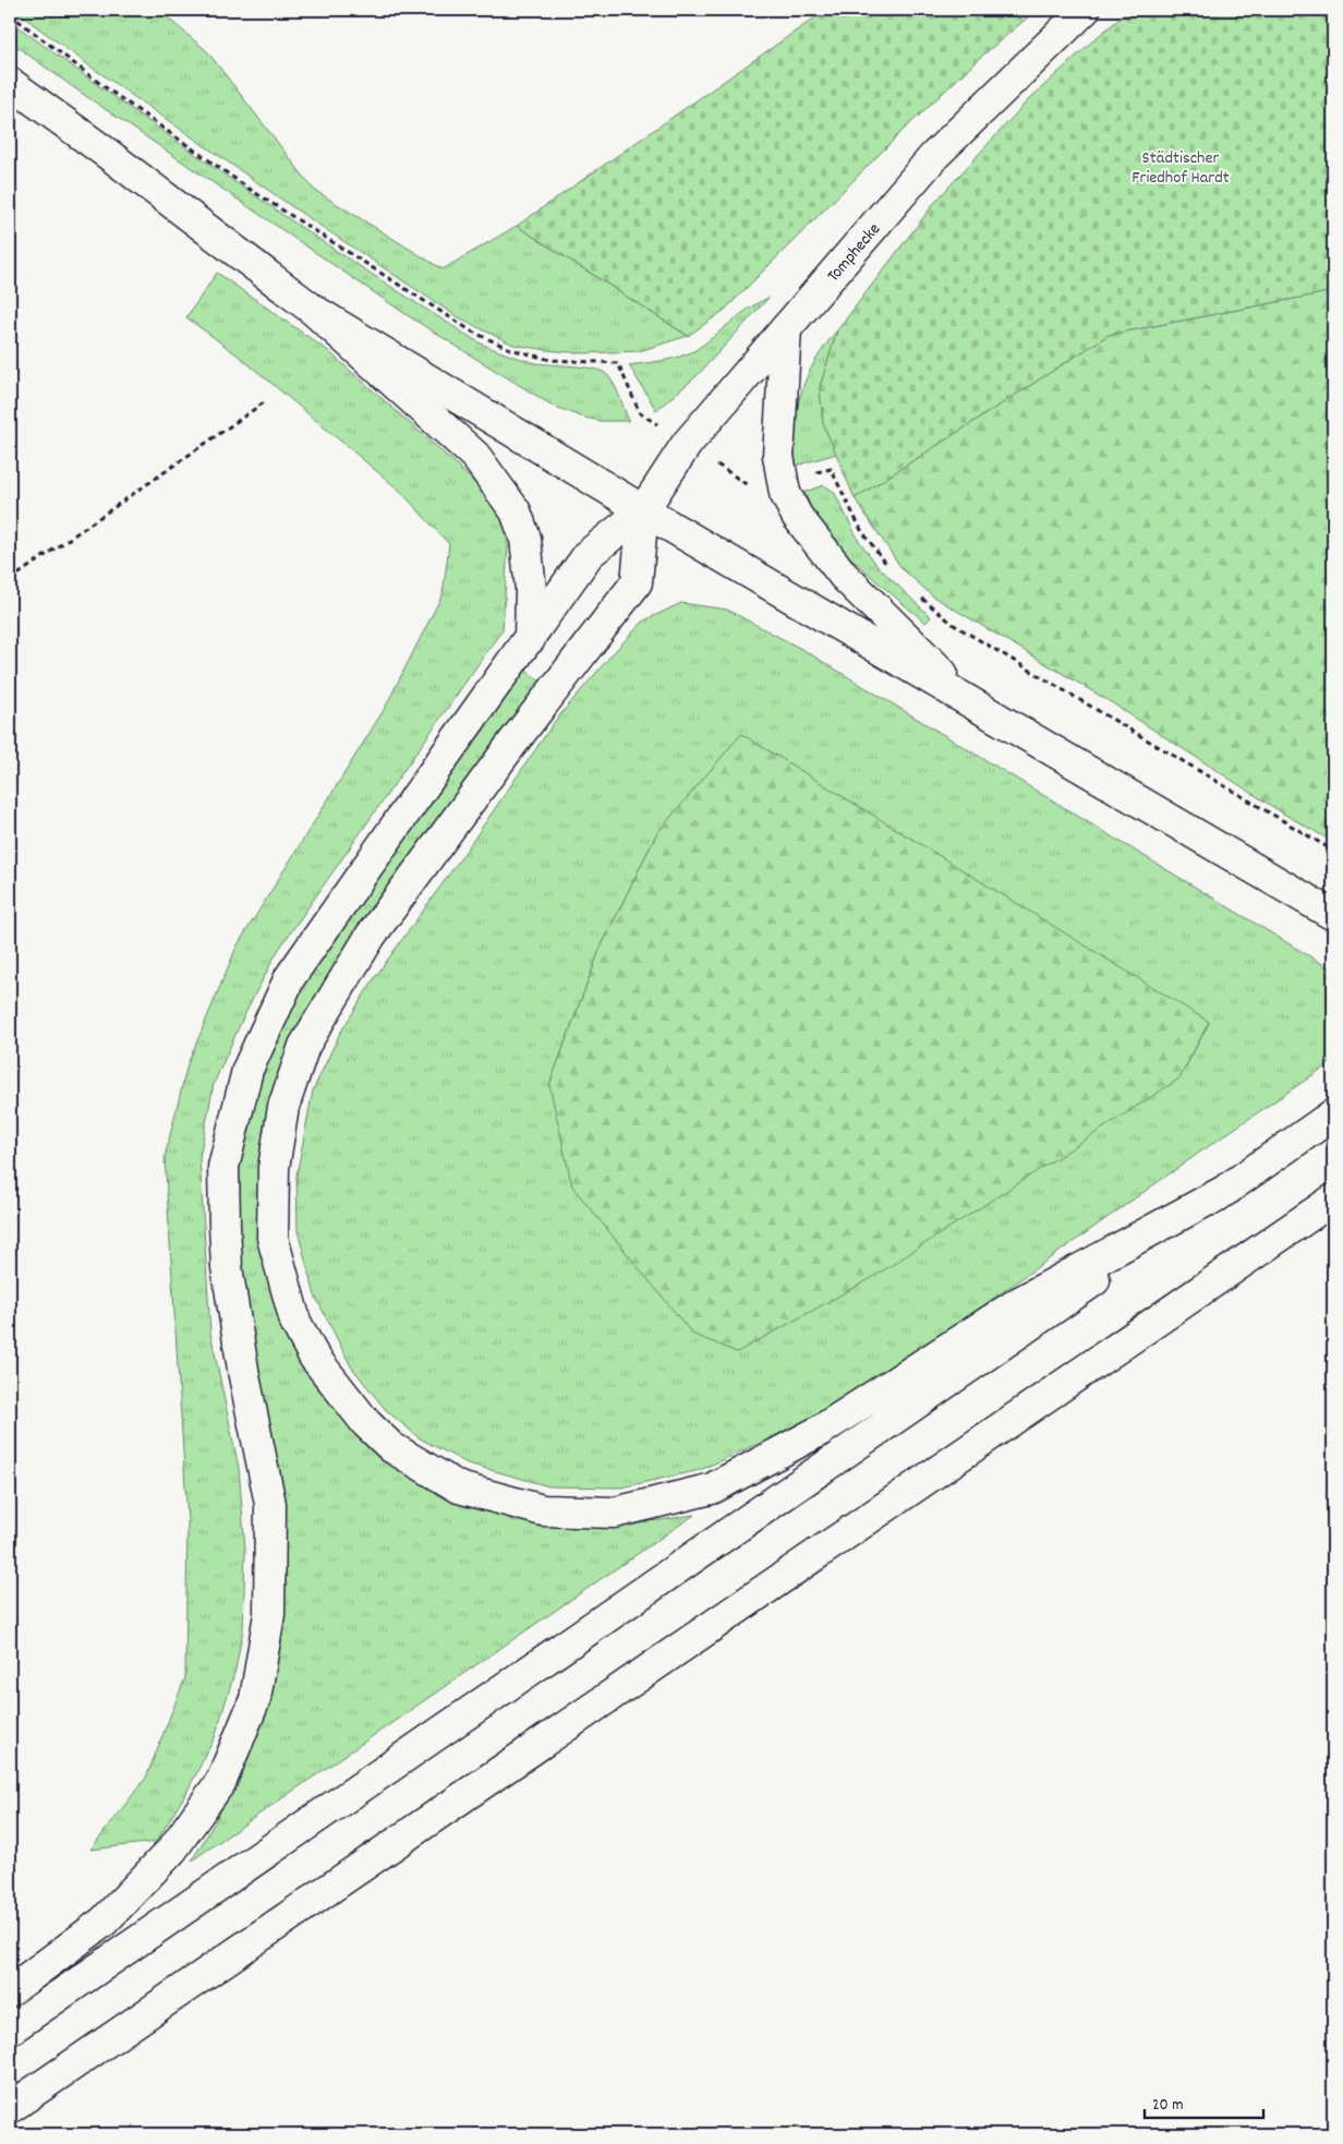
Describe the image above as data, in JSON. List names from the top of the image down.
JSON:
{
  "streets": {
    "main road": ["Tomphecke"]
  },
  "parks": ["Städtischer Friedhof Hardt"],
  "scale_bar": "20 m"
}
